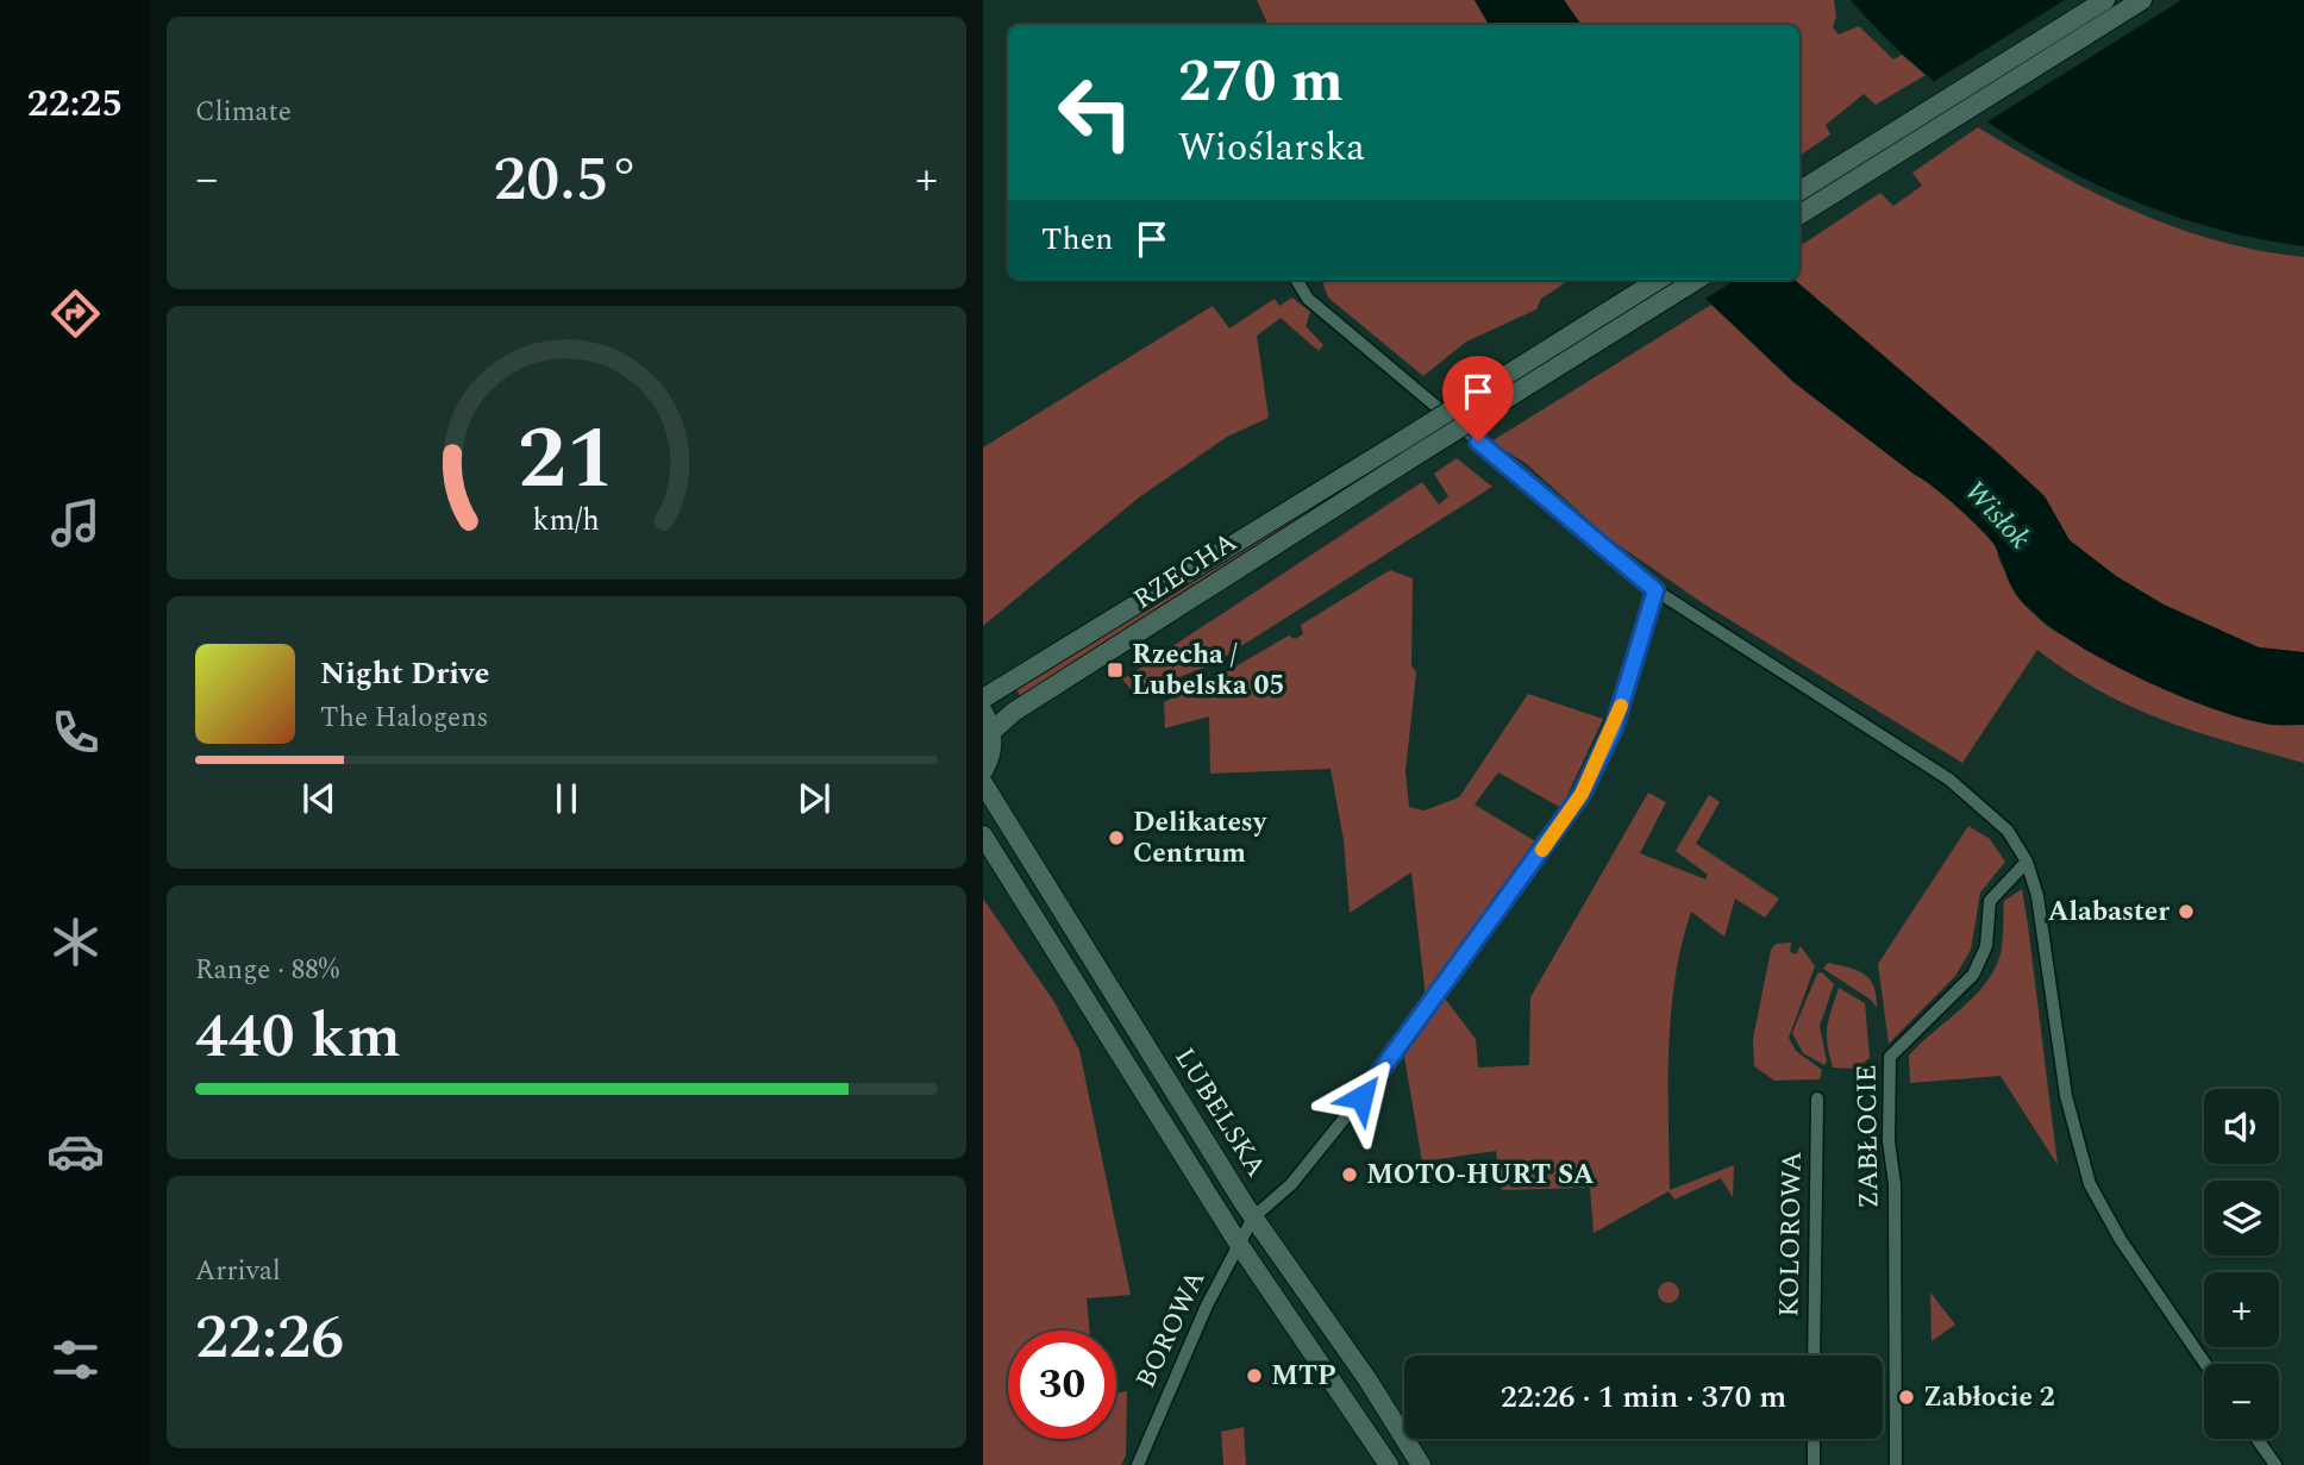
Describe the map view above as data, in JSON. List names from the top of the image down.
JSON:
{
  "streets": {
    "main road": ["RZECHA", "LUBELSKA"],
    "street": ["ZABŁOCIE", "KOLOROWA", "BOROWA"]
  },
  "crossings": [
    ["LUBELSKA", "BOROWA"]
  ],
  "water": ["Wisłok"],
  "places": {
    "transit": ["Rzecha / Lubelska 05"],
    "other": [
      "Delikatesy Centrum",
      "Alabaster",
      "MOTO-HURT SA",
      "MTP",
      "Zabłocie 2"
    ]
  },
  "page": {
    "tabs": "22:25",
    "tile": [
      "Climate",
      ["Range · 88%", "440 km"],
      ["Arrival", "22:26"]
    ],
    "turn": ["270 m", "Wioślarska"],
    "heat": ["−", "20.5°", "+"],
    "then": "Then",
    "song": ["Night Drive", "The Halogens"],
    "map_buttons": ["+", "−"],
    "limit": "30",
    "trip": "22:26 · 1 min · 370 m",
    "gauge": ["21", "km/h"]
  }
}
